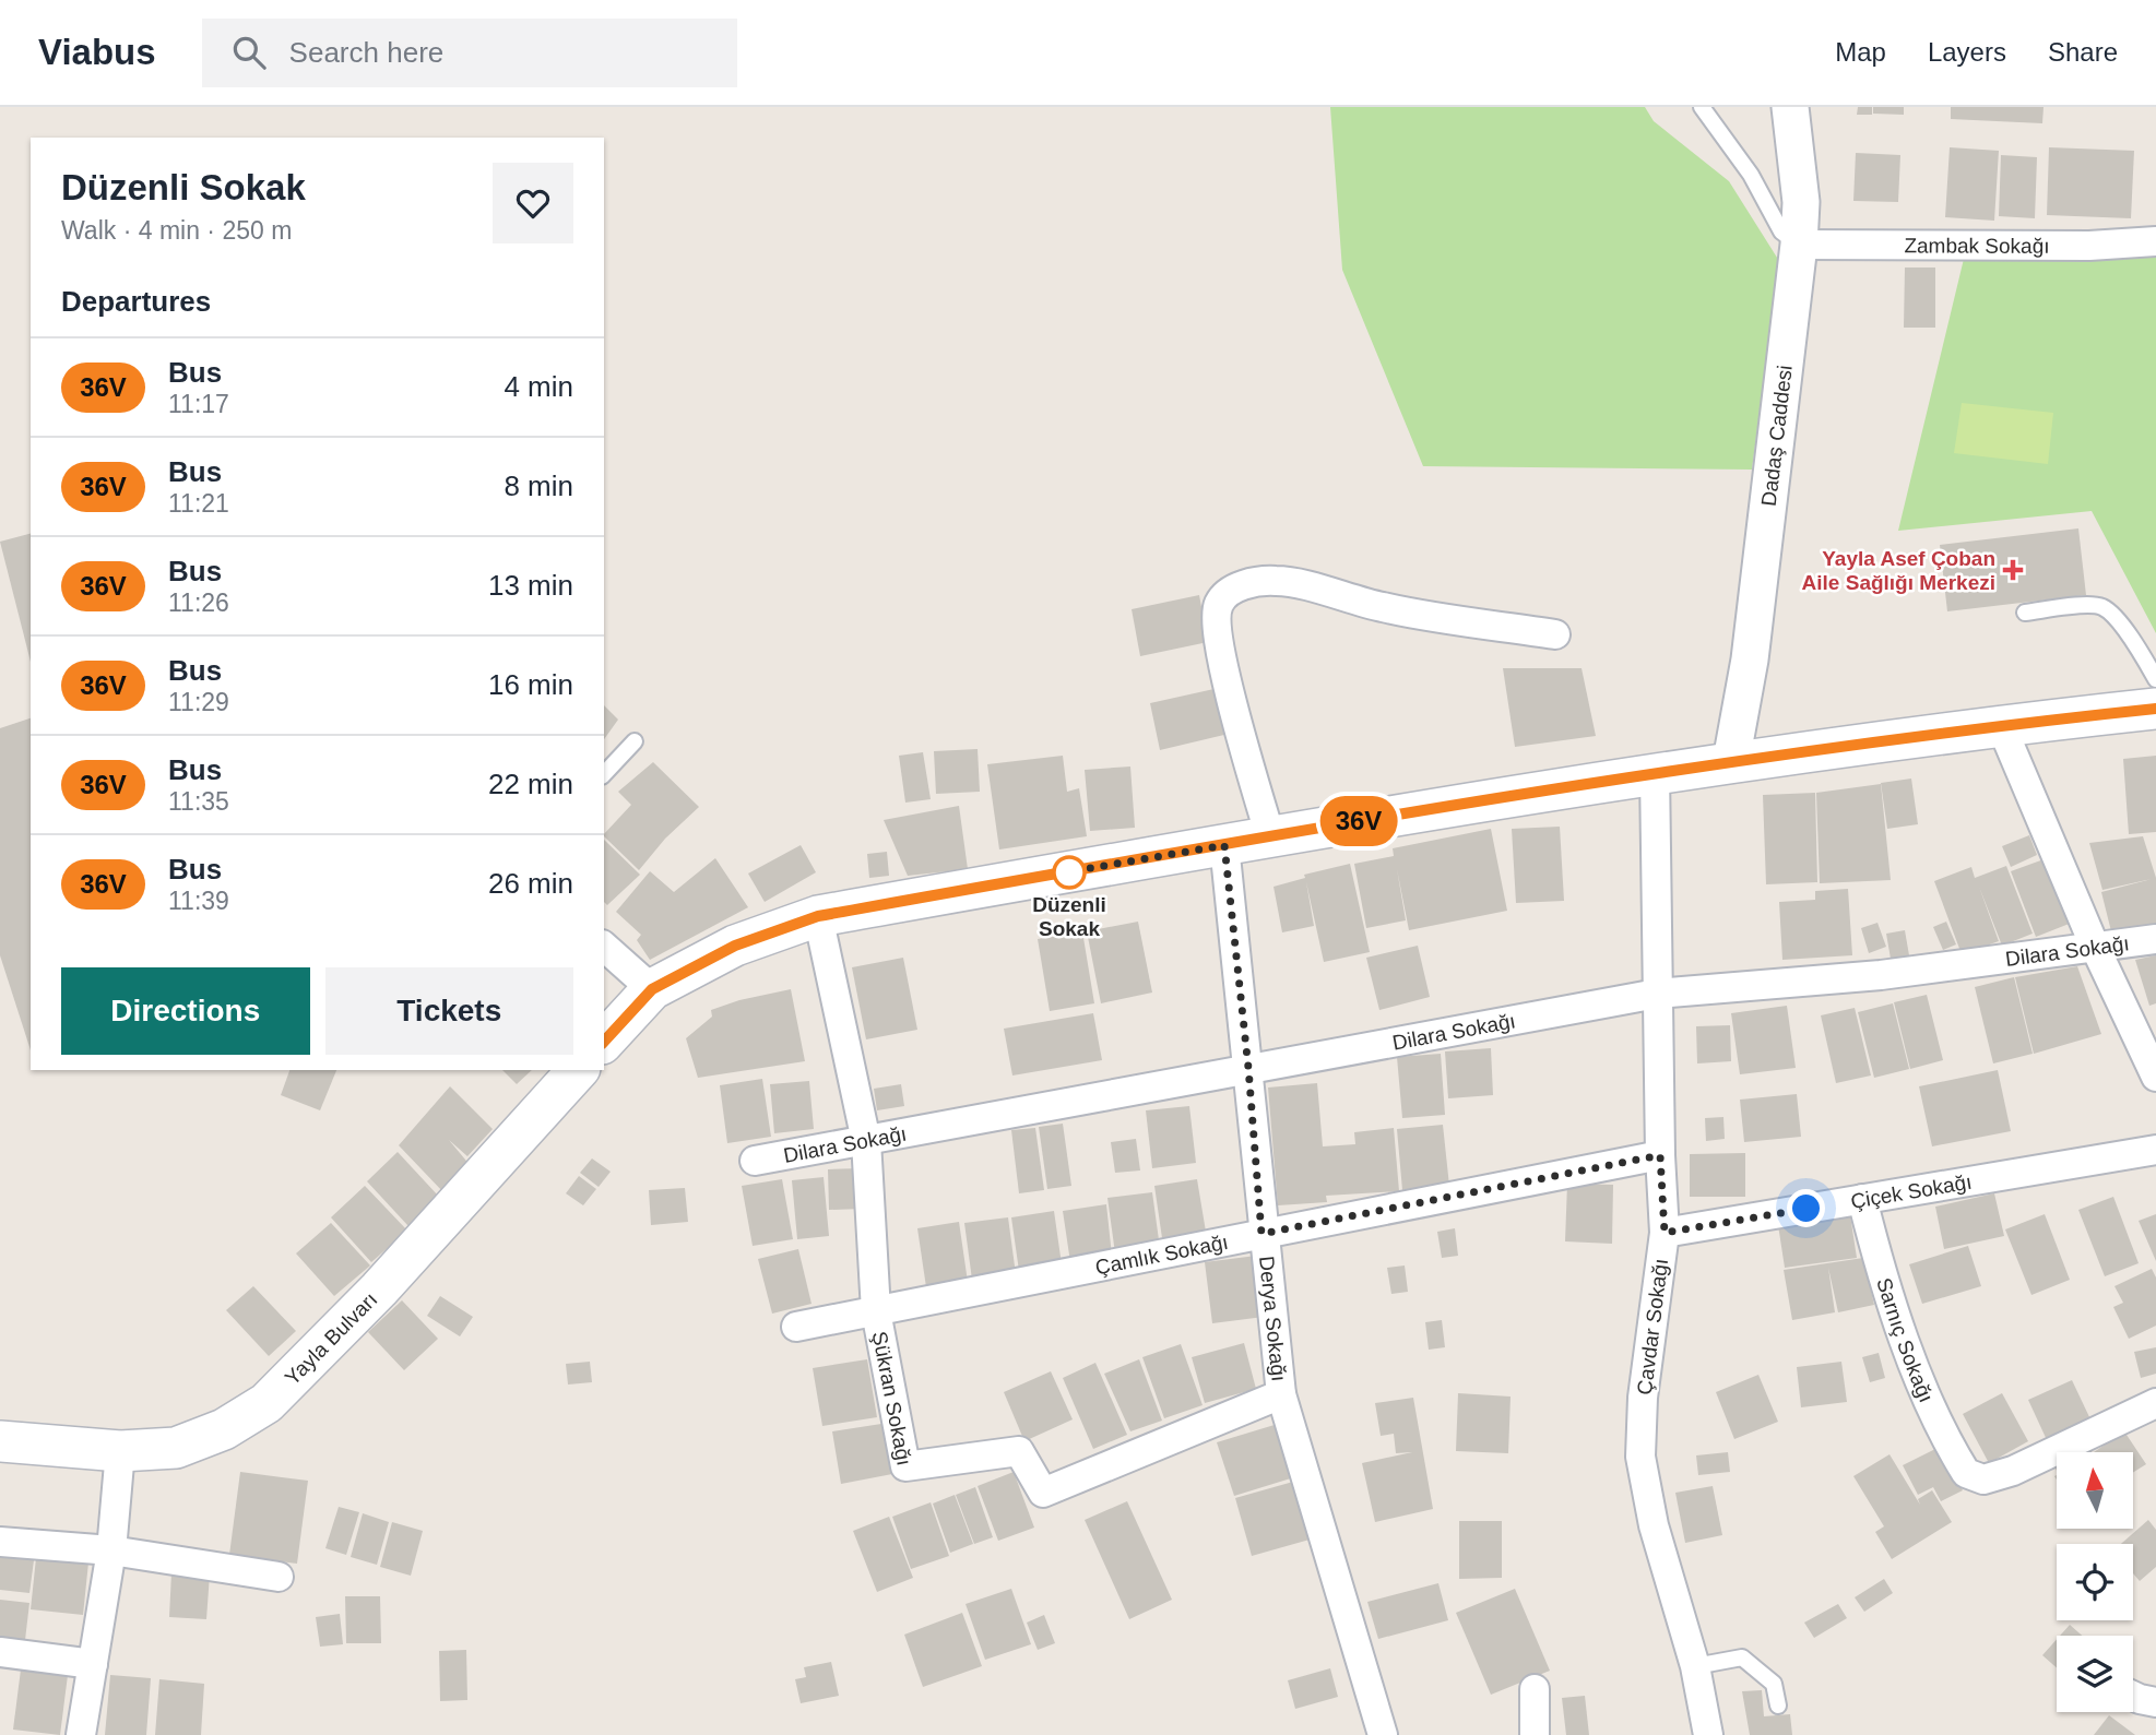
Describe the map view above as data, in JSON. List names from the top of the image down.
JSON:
{
  "streets": {
    "main road": ["Yayla Bulvarı"],
    "street": [
      "Zambak Sokağı",
      "Dadaş Caddesi",
      "Dilara Sokağı",
      "Çiçek Sokağı",
      "Çamlık Sokağı",
      "Derya Sokağı",
      "Çavdar Sokağı",
      "Sarnıç Sokağı",
      "Şükran Sokağı"
    ]
  },
  "crossings": [
    ["Zambak Sokağı", "Dadaş Caddesi"],
    ["Dilara Sokağı", "Derya Sokağı"],
    ["Dilara Sokağı", "Çavdar Sokağı"],
    ["Dilara Sokağı", "Şükran Sokağı"],
    ["Çiçek Sokağı", "Çavdar Sokağı"],
    ["Çiçek Sokağı", "Sarnıç Sokağı"],
    ["Çamlık Sokağı", "Derya Sokağı"],
    ["Çamlık Sokağı", "Çavdar Sokağı"],
    ["Çamlık Sokağı", "Şükran Sokağı"],
    ["Derya Sokağı", "Şükran Sokağı"]
  ],
  "places": {
    "health": ["Yayla Asef Çoban Aile Sağlığı Merkezi"],
    "other": ["Düzenli Sokak"]
  },
  "lines": ["bus line 36V"],
  "north": "top",
  "page": {
    "header": "Viabus",
    "search": "Search here",
    "nav": ["Map", "Layers", "Share"],
    "on_map": "36V",
    "heading": [
      ["Düzenli Sokak", "Walk · 4 min · 250 m"],
      "Departures"
    ],
    "list": [
      {
        "mark": "36V",
        "name": "Bus",
        "note": "11:17",
        "value": "4 min"
      },
      {
        "mark": "36V",
        "name": "Bus",
        "note": "11:21",
        "value": "8 min"
      },
      {
        "mark": "36V",
        "name": "Bus",
        "note": "11:26",
        "value": "13 min"
      },
      {
        "mark": "36V",
        "name": "Bus",
        "note": "11:29",
        "value": "16 min"
      },
      {
        "mark": "36V",
        "name": "Bus",
        "note": "11:35",
        "value": "22 min"
      },
      {
        "mark": "36V",
        "name": "Bus",
        "note": "11:39",
        "value": "26 min"
      }
    ],
    "buttons": ["Directions", "Tickets"]
  }
}
